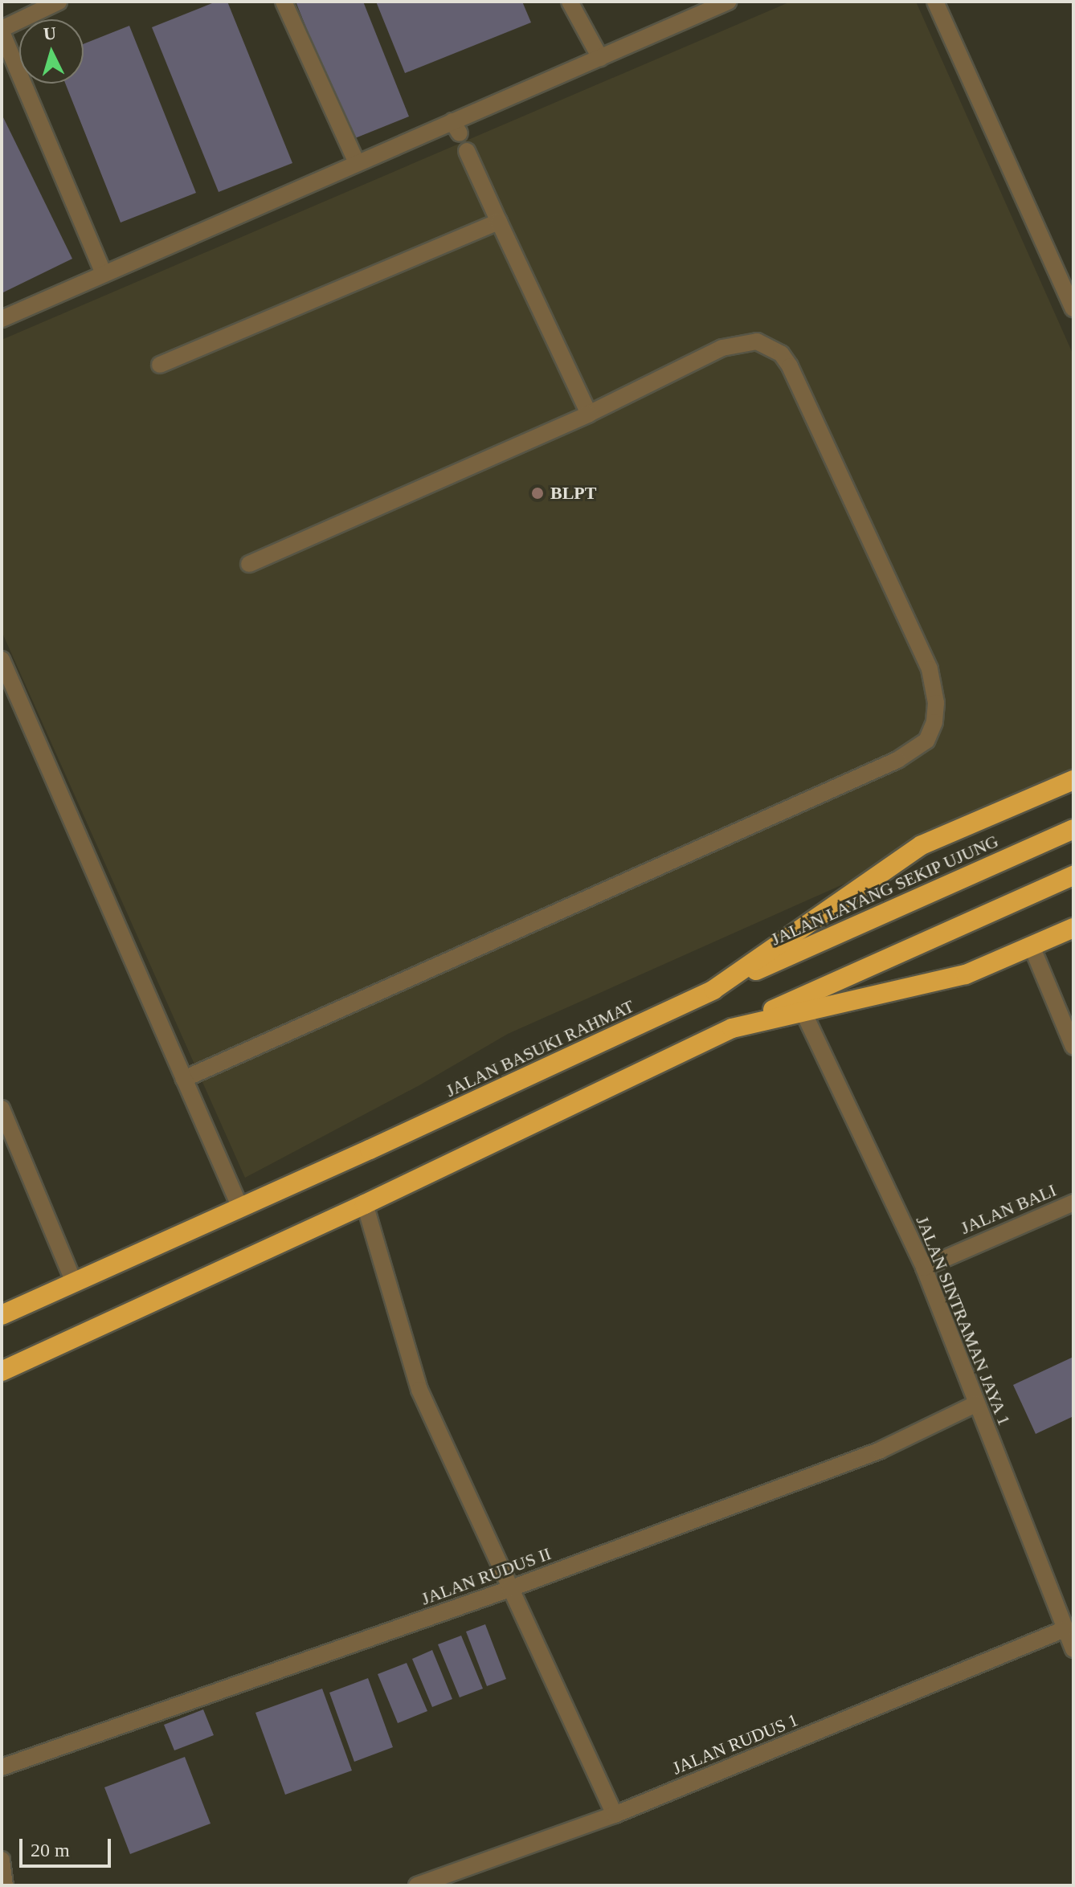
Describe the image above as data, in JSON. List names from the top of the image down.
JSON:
{
  "streets": {
    "highway": ["JALAN LAYANG SEKIP UJUNG", "JALAN BASUKI RAHMAT"],
    "street": [
      "JALAN BALI",
      "JALAN SINTRAMAN JAYA 1",
      "JALAN RUDUS II",
      "JALAN RUDUS 1"
    ]
  },
  "crossings": [
    ["JALAN LAYANG SEKIP UJUNG", "JALAN BASUKI RAHMAT"],
    ["JALAN BALI", "JALAN SINTRAMAN JAYA 1"],
    ["JALAN SINTRAMAN JAYA 1", "JALAN RUDUS II"],
    ["JALAN SINTRAMAN JAYA 1", "JALAN RUDUS 1"]
  ],
  "places": ["BLPT"],
  "scale_bar": "20 m",
  "north": "top"
}
